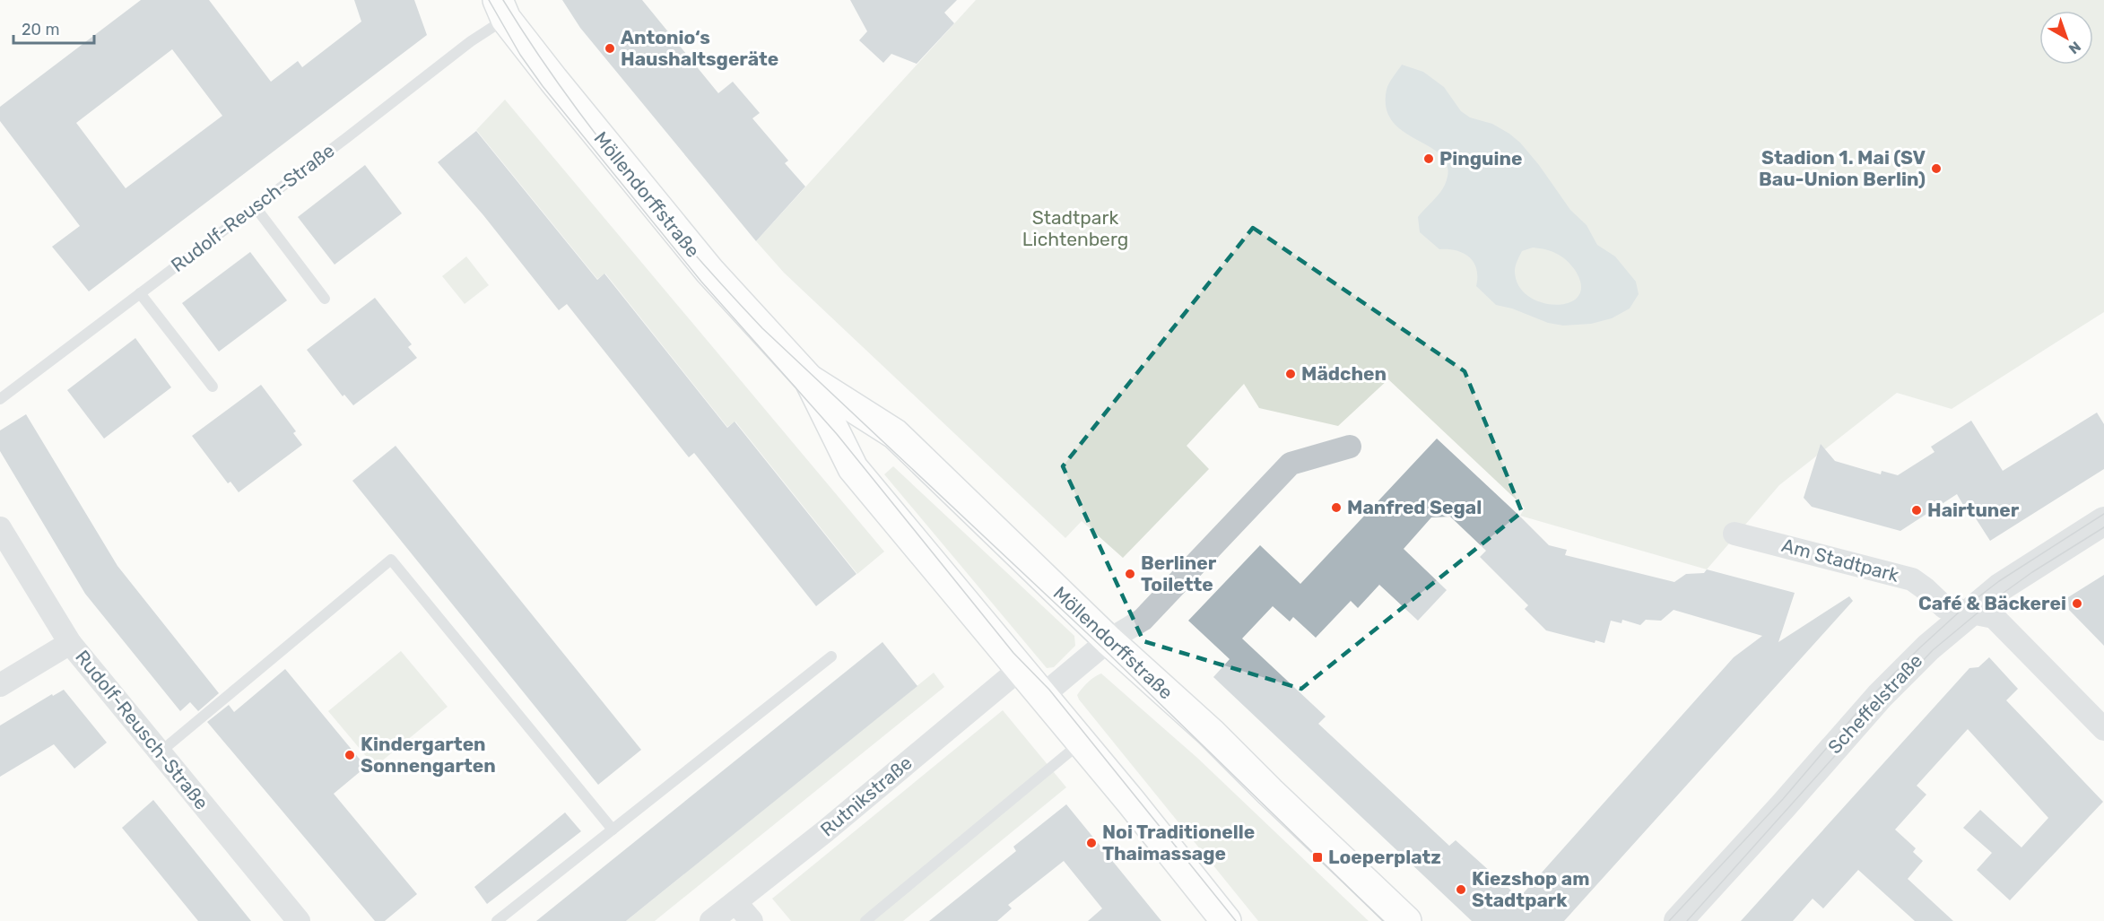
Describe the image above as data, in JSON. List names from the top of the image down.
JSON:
{
  "streets": {
    "main road": ["Möllendorffstraße"],
    "street": [
      "Rudolf-Reusch-Straße",
      "Am Stadtpark",
      "Scheffelstraße",
      "Rutnikstraße"
    ]
  },
  "crossings": [
    ["Möllendorffstraße", "Rudolf-Reusch-Straße"],
    ["Möllendorffstraße", "Rutnikstraße"],
    ["Am Stadtpark", "Scheffelstraße"]
  ],
  "parks": ["Stadtpark Lichtenberg"],
  "places": {
    "other": [
      "Antonio‘s Haushaltsgeräte",
      "Pinguine",
      "Stadion 1. Mai (SV Bau-Union Berlin)",
      "Mädchen",
      "Manfred Segal",
      "Hairtuner",
      "Berliner Toilette",
      "Café & Bäckerei",
      "Kindergarten Sonnengarten",
      "Noi Traditionelle Thaimassage",
      "Kiezshop am Stadtpark"
    ],
    "transit": ["Loeperplatz"]
  },
  "scale_bar": "20 m",
  "north": "bottom right"
}
